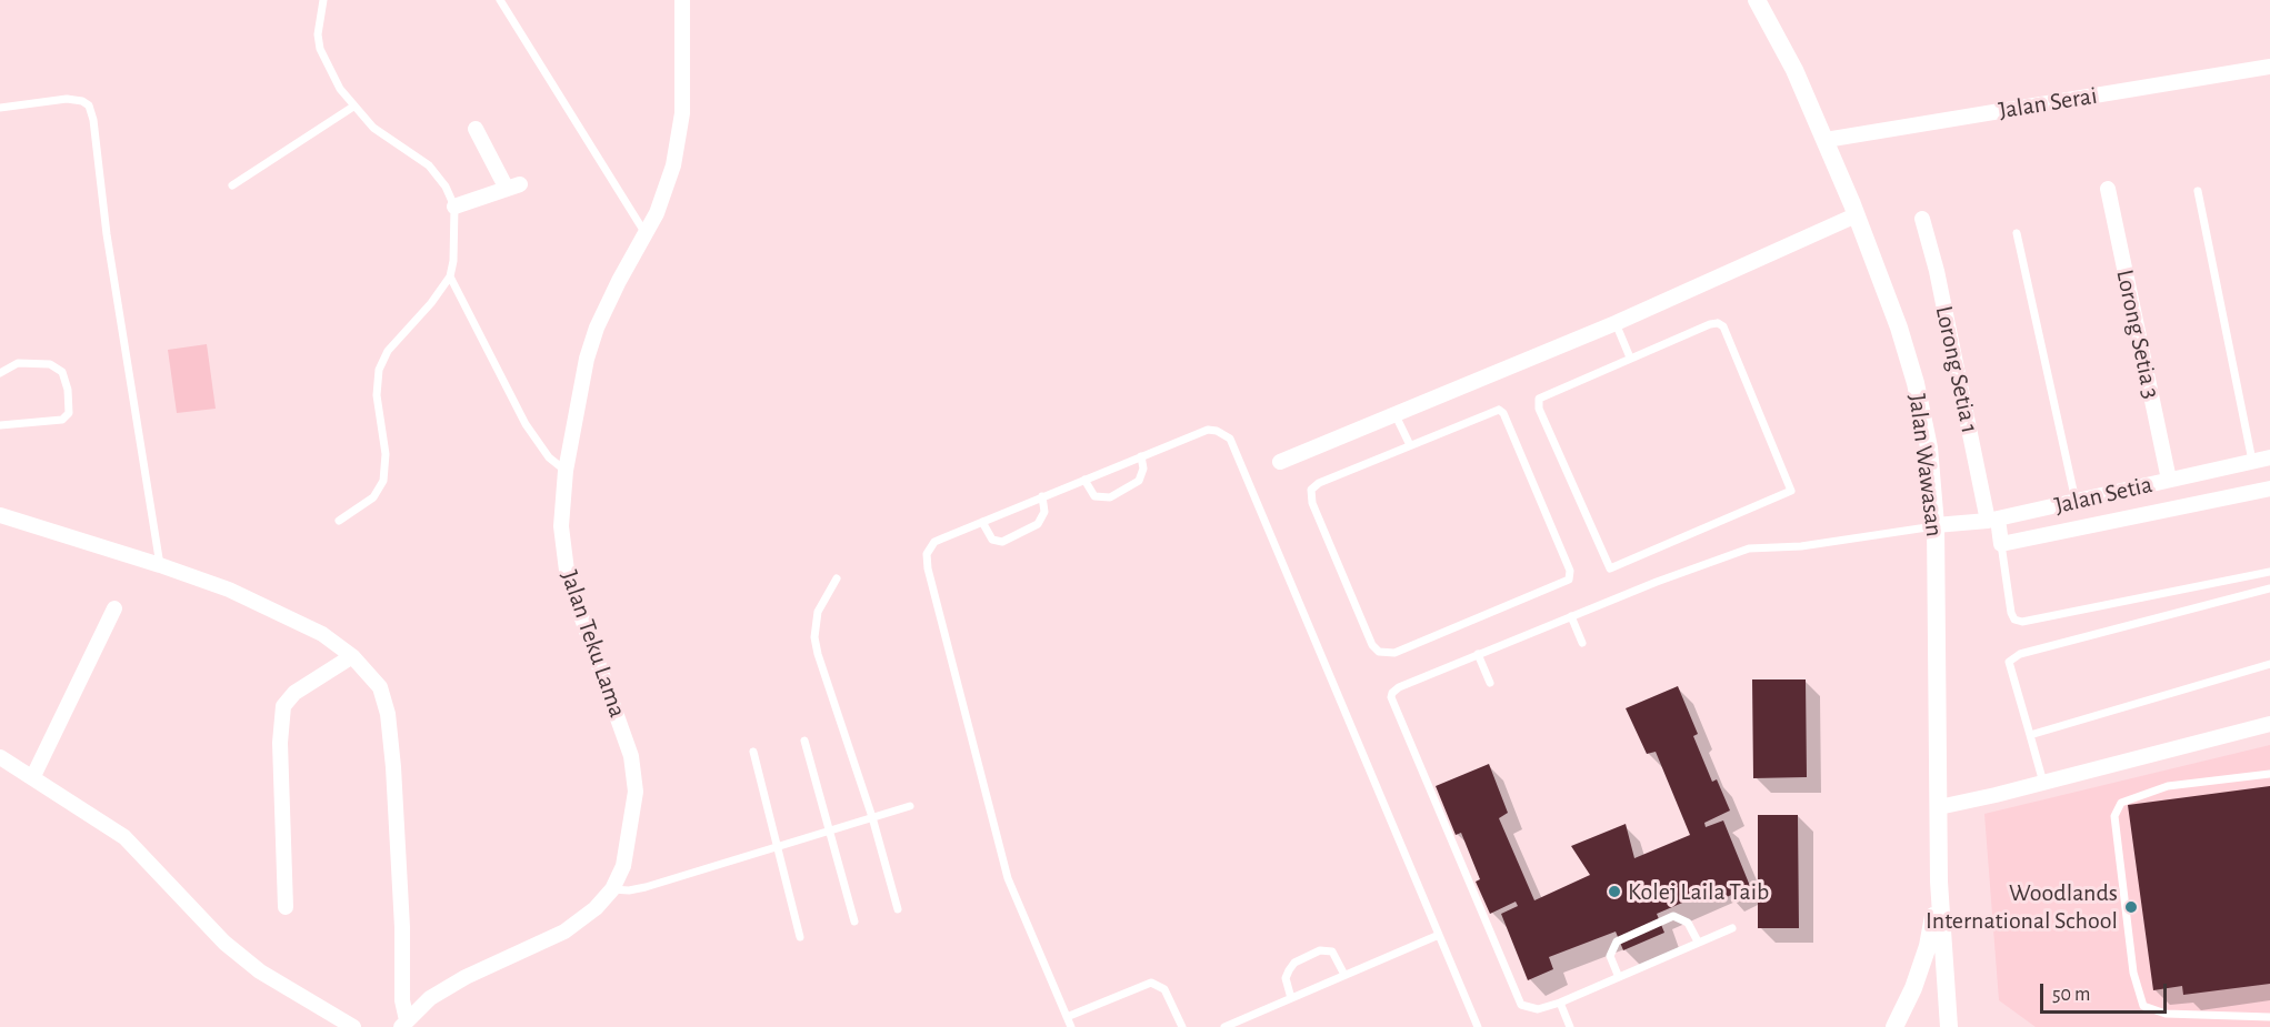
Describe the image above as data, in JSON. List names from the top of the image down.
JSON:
{
  "streets": {
    "street": [
      "Jalan Serai",
      "Lorong Setia 3",
      "Lorong Setia 1",
      "Jalan Wawasan",
      "Jalan Setia",
      "Jalan Teku Lama"
    ]
  },
  "crossings": [
    ["Jalan Serai", "Jalan Wawasan"],
    ["Lorong Setia 3", "Jalan Setia"],
    ["Lorong Setia 1", "Jalan Setia"],
    ["Jalan Wawasan", "Jalan Setia"]
  ],
  "places": ["Kolej Laila Taib", "Woodlands International School"],
  "scale_bar": "50 m"
}
